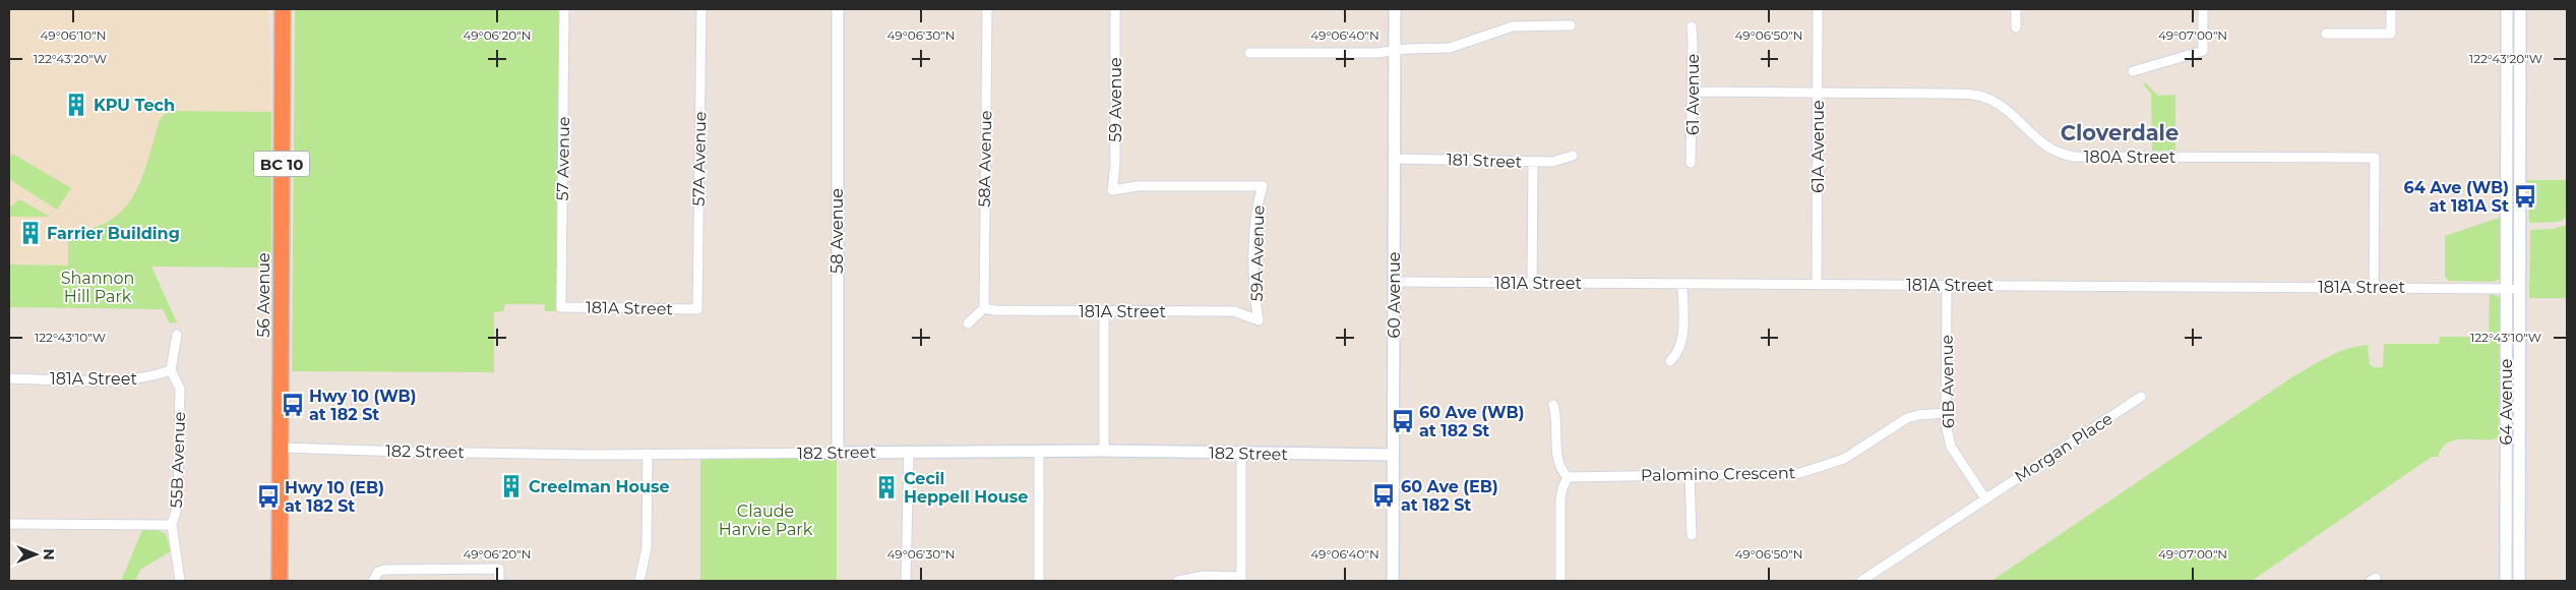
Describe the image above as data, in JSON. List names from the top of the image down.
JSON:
{
  "streets": {
    "highway": ["BC 10", "56 Avenue"],
    "main road": [
      "58 Avenue",
      "60 Avenue",
      "64 Avenue",
      "182 Street"
    ],
    "street": [
      "61 Avenue",
      "59 Avenue",
      "61A Avenue",
      "180A Street",
      "57 Avenue",
      "57A Avenue",
      "58A Avenue",
      "181 Street",
      "59A Avenue",
      "181A Street",
      "61B Avenue",
      "Morgan Place",
      "55B Avenue",
      "Palomino Crescent"
    ]
  },
  "crossings": [
    ["61 Avenue", "180A Street"],
    ["59 Avenue", "59A Avenue"],
    ["61A Avenue", "180A Street"],
    ["61A Avenue", "181A Street"],
    ["180A Street", "181A Street"],
    ["57 Avenue", "181A Street"],
    ["57A Avenue", "181A Street"],
    ["58A Avenue", "181A Street"],
    ["181 Street", "60 Avenue"],
    ["58 Avenue", "182 Street"],
    ["59A Avenue", "181A Street"],
    ["181A Street", "60 Avenue"],
    ["181A Street", "61B Avenue"],
    ["181A Street", "64 Avenue"],
    ["181A Street", "55B Avenue"],
    ["56 Avenue", "182 Street"],
    ["60 Avenue", "182 Street"],
    ["61B Avenue", "Morgan Place"],
    ["61B Avenue", "Palomino Crescent"]
  ],
  "districts": ["Cloverdale"],
  "parks": ["Shannon Hill Park", "Claude Harvie Park"],
  "places": {
    "building": [
      "KPU Tech",
      "Farrier Building",
      "Creelman House",
      "Cecil Heppell House"
    ],
    "bus stop": [
      "64 Ave (WB) at 181A St",
      "Hwy 10 (WB) at 182 St",
      "60 Ave (WB) at 182 St",
      "60 Ave (EB) at 182 St",
      "Hwy 10 (EB) at 182 St"
    ]
  },
  "north": "right",
  "coordinates": [
    "49°06'10\"N",
    "49°06'20\"N",
    "49°06'30\"N",
    "49°06'40\"N",
    "49°06'50\"N",
    "49°07'00\"N",
    "122°43'20\"W",
    "122°43'10\"W"
  ]
}
